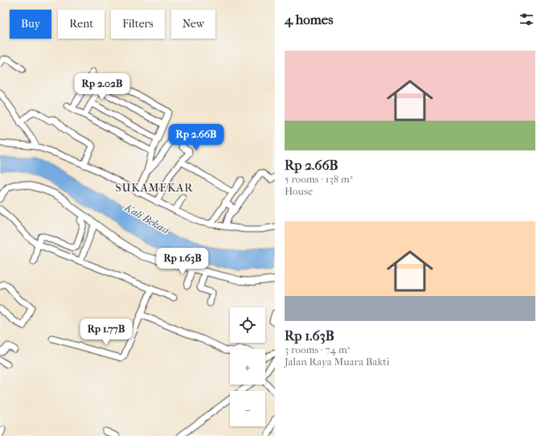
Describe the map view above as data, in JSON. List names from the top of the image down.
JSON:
{
  "districts": ["SUKAMEKAR"],
  "water": ["Kali Bekasi"],
  "page": {
    "heading": "4 homes",
    "chip": [
      "Buy",
      "Rent",
      "Filters",
      "New"
    ],
    "list": [
      {
        "name": "Rp 2.66B",
        "note": "5 rooms · 138 m² · House"
      },
      {
        "name": "Rp 1.63B",
        "note": "3 rooms · 74 m² · Jalan Raya Muara Bakti"
      }
    ],
    "price": [
      "Rp 2.02B",
      "Rp 2.66B",
      "Rp 1.63B",
      "Rp 1.77B"
    ],
    "map_buttons": ["+", "−"]
  }
}
